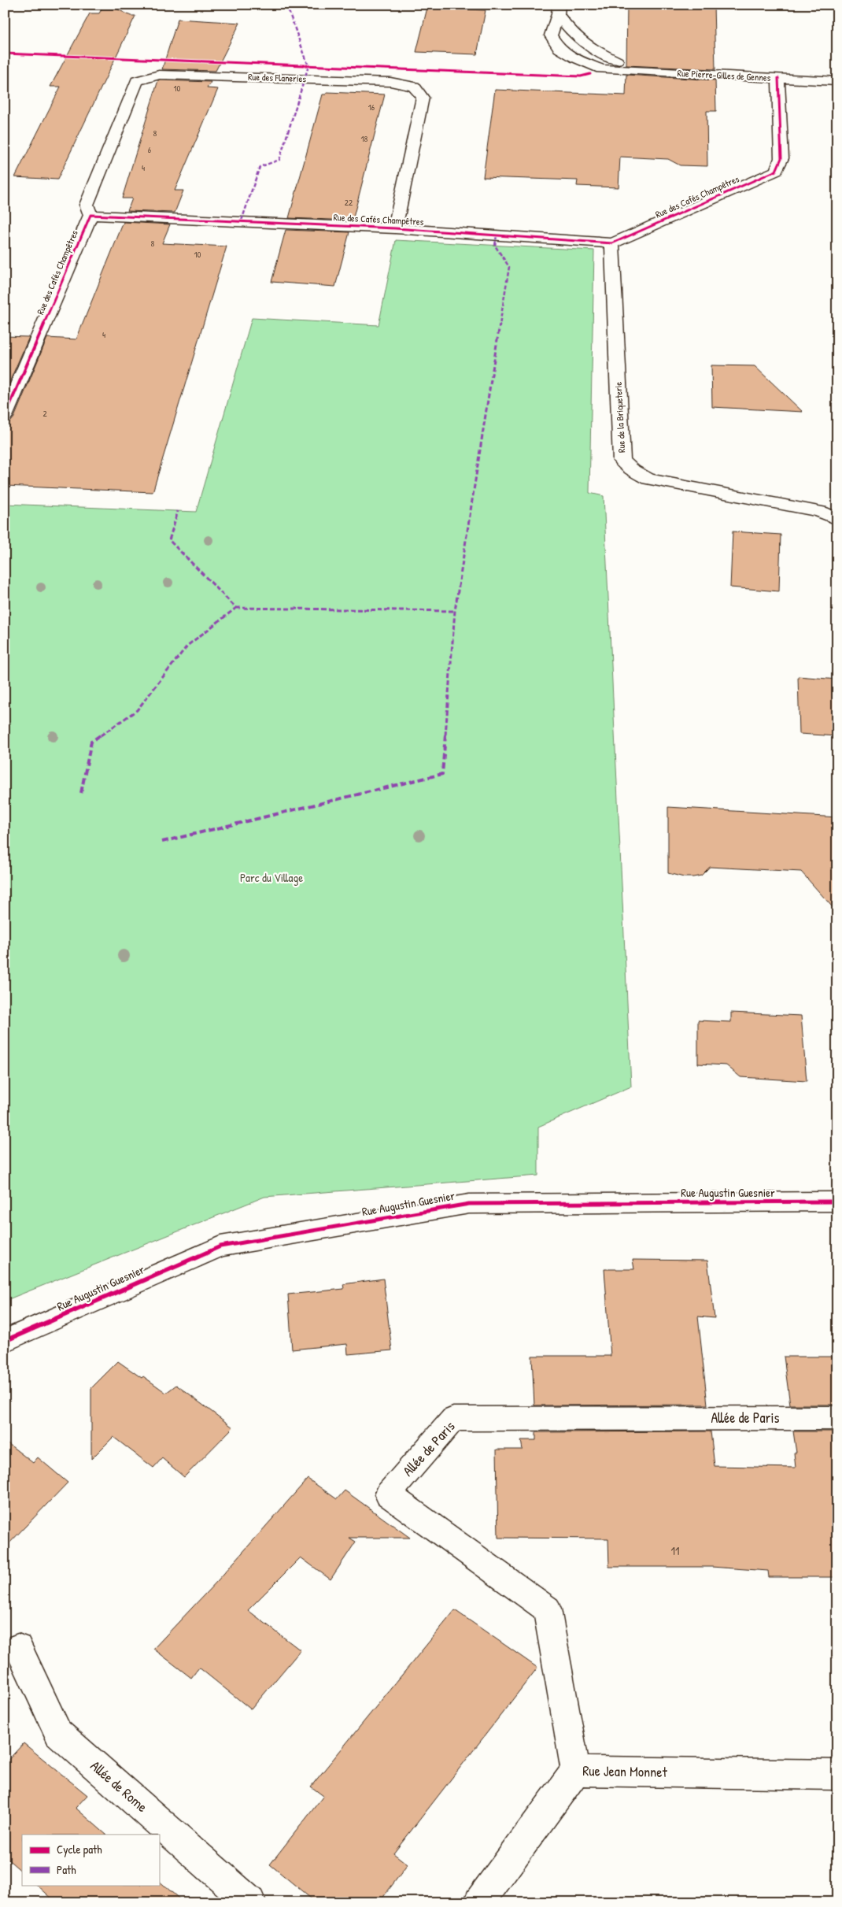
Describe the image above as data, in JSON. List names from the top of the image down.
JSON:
{
  "streets": {
    "street": [
      "Rue Pierre-Gilles de Gennes",
      "Rue des Flaneries",
      "Rue des Cafés Champêtres",
      "Rue de la Briqueterie",
      "Rue Augustin Guesnier",
      "Allée de Paris",
      "Rue Jean Monnet",
      "Allée de Rome"
    ]
  },
  "crossings": [
    ["Rue Pierre-Gilles de Gennes", "Rue des Cafés Champêtres"],
    ["Rue des Flaneries", "Rue des Cafés Champêtres"],
    ["Rue des Cafés Champêtres", "Rue de la Briqueterie"],
    ["Allée de Paris", "Rue Jean Monnet"]
  ],
  "parks": ["Parc du Village"],
  "house_numbers": [
    "10",
    "16",
    "8",
    "18",
    "6",
    "4",
    "22",
    "8",
    "10",
    "4",
    "2",
    "11"
  ],
  "legend": ["Cycle path", "Path"]
}
